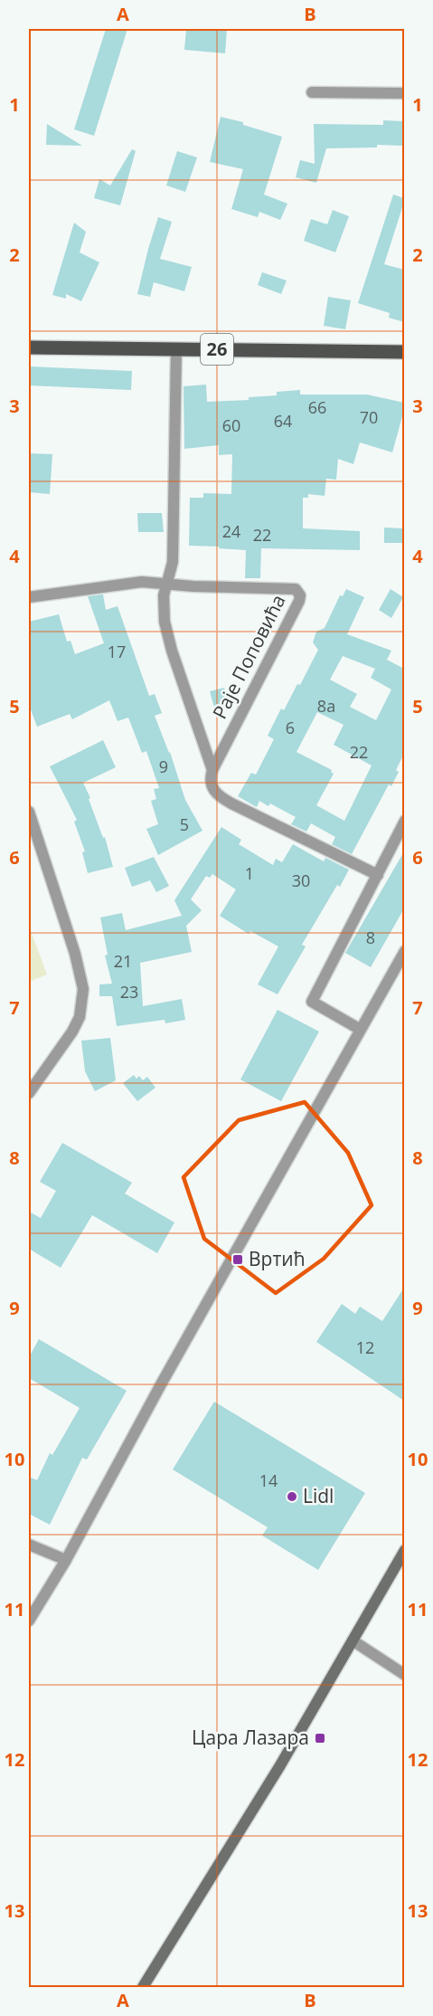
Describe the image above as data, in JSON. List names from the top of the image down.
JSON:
{
  "streets": {
    "main road": ["26"],
    "street": ["Раје Поповића"]
  },
  "crossings": [
    ["26", "Раје Поповића"]
  ],
  "places": {
    "transit": ["Вртић", "Цара Лазара"],
    "other": ["Lidl"]
  },
  "house_numbers": [
    "66",
    "70",
    "64",
    "60",
    "24",
    "22",
    "17",
    "8a",
    "6",
    "22",
    "9",
    "5",
    "1",
    "30",
    "8",
    "21",
    "23",
    "12",
    "14"
  ],
  "grid": {
    "columns": ["A", "B"],
    "rows": [
      "1",
      "2",
      "3",
      "4",
      "5",
      "6",
      "7",
      "8",
      "9",
      "10",
      "11",
      "12",
      "13"
    ]
  }
}
